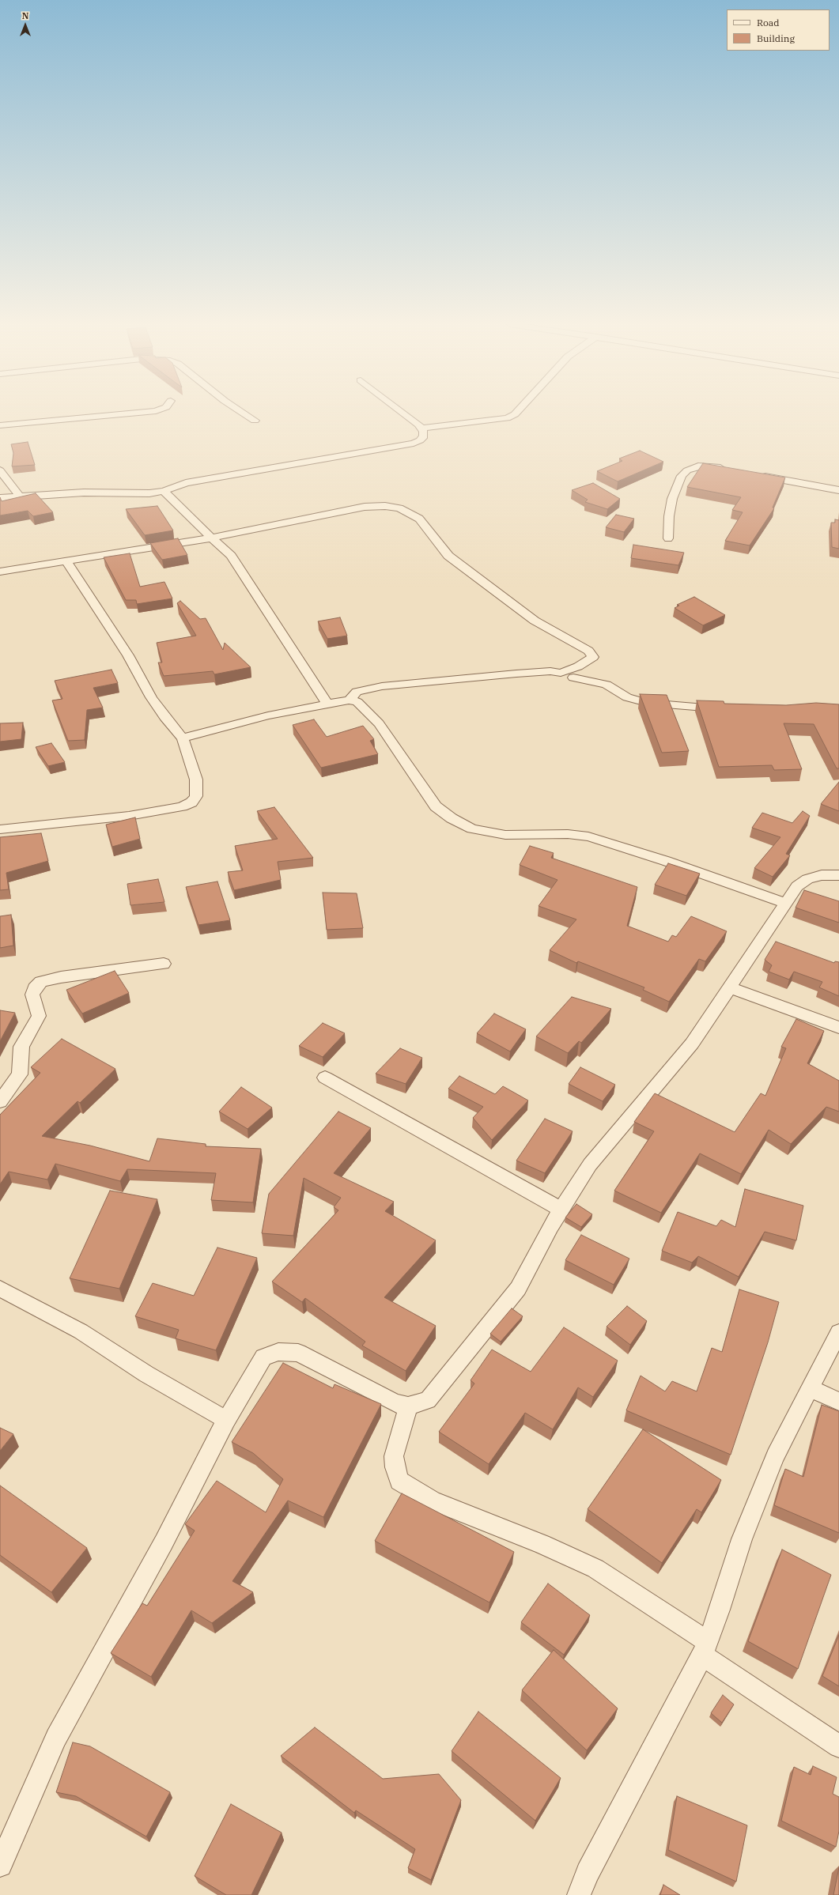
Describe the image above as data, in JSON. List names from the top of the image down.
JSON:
{
  "legend": ["Road", "Building"],
  "north": "top"
}
